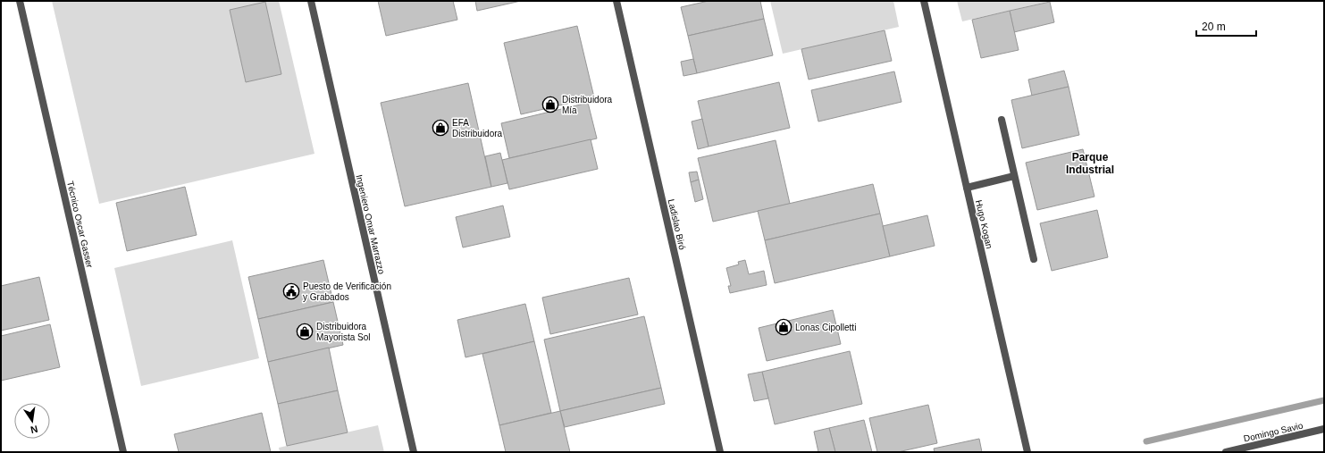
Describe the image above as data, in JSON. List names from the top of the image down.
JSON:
{
  "streets": {
    "street": [
      "Técnico Oscar Gasser",
      "Ingeniero Omar Marrazzo",
      "Ladislao Biró",
      "Hugo Kogan",
      "Domingo Savio"
    ]
  },
  "districts": ["Parque Industrial"],
  "places": {
    "shop": [
      "Distribuidora Mía",
      "EFA Distribuidora",
      "Lonas Cipolletti",
      "Distribuidora Mayorista Sol"
    ],
    "public building": ["Puesto de Verificación y Grabados"]
  },
  "scale_bar": "20 m",
  "north": "bottom"
}
